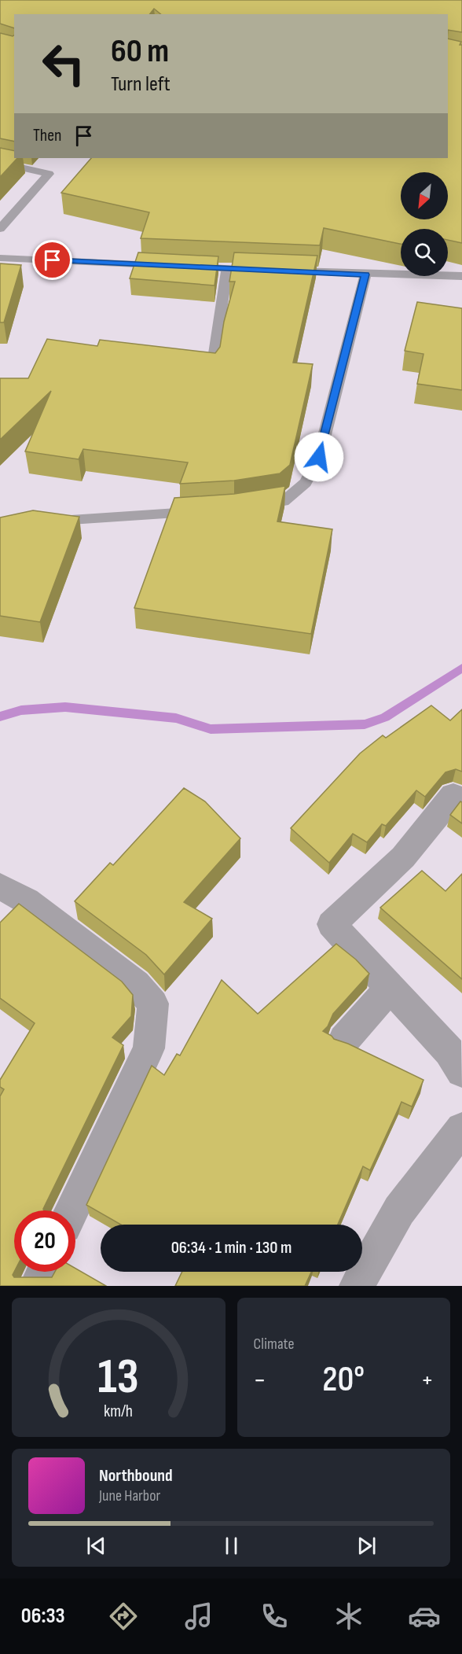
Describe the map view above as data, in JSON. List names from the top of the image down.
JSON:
{
  "north": "bottom left",
  "page": {
    "turn": ["60 m", "Turn left"],
    "then": "Then",
    "limit": "20",
    "trip": "06:34 · 1 min · 130 m",
    "tile": "Climate",
    "heat": ["−", "20°", "+"],
    "song": ["Northbound", "June Harbor"],
    "tabs": "06:33",
    "gauge": ["13", "km/h"]
  }
}
